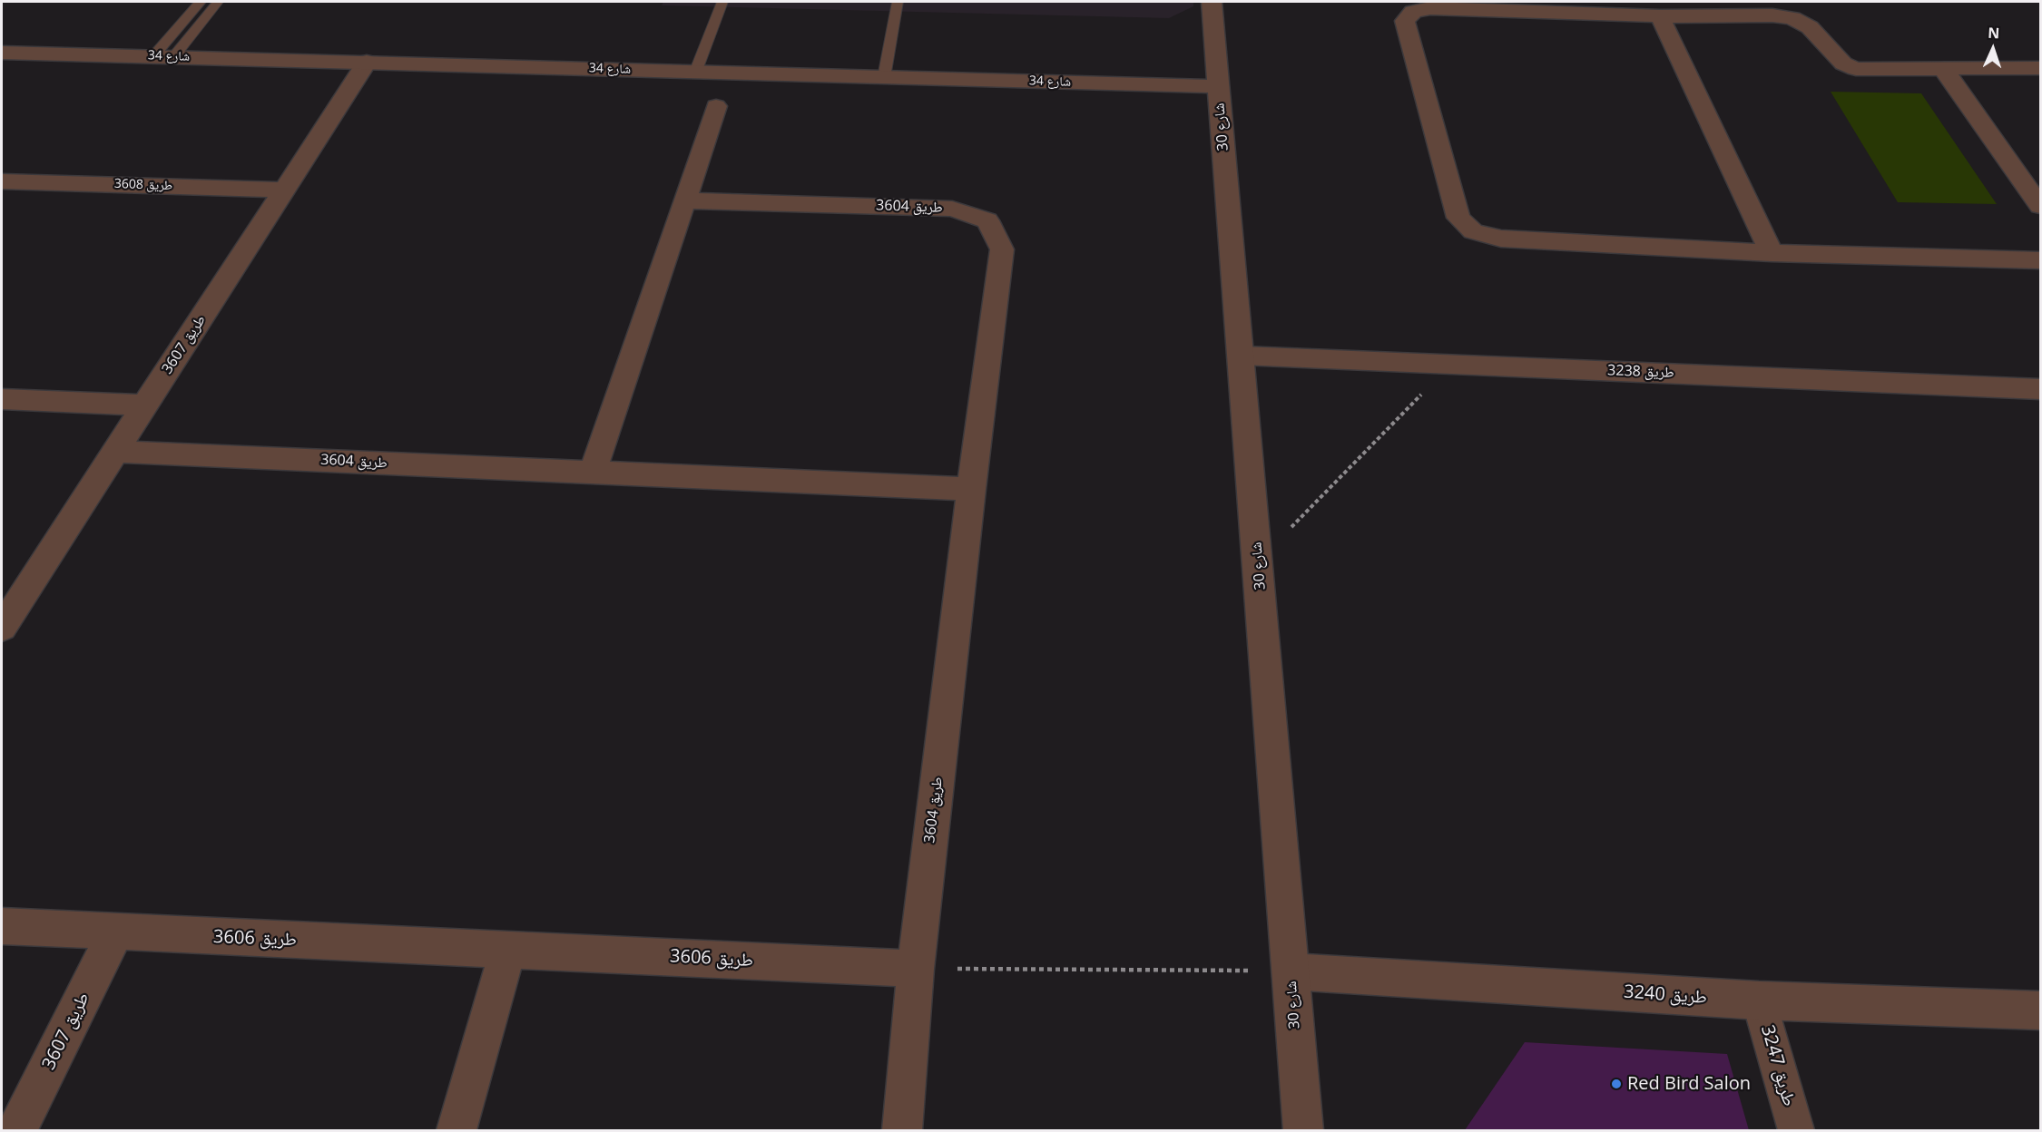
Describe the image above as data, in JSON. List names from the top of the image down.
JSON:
{
  "streets": {
    "street": [
      "شارع 34",
      "شارع 30",
      "طريق 3608",
      "طريق 3604",
      "طريق 3607",
      "طريق 3238",
      "طريق 3606",
      "طريق 3240",
      "طريق 3247"
    ]
  },
  "crossings": [
    ["شارع 34", "شارع 30"],
    ["شارع 34", "طريق 3607"],
    ["شارع 30", "طريق 3238"],
    ["شارع 30", "طريق 3240"],
    ["طريق 3608", "طريق 3607"],
    ["طريق 3604", "طريق 3607"],
    ["طريق 3604", "طريق 3606"],
    ["طريق 3607", "طريق 3606"],
    ["طريق 3240", "طريق 3247"]
  ],
  "places": ["Red Bird Salon"],
  "north": "top"
}
